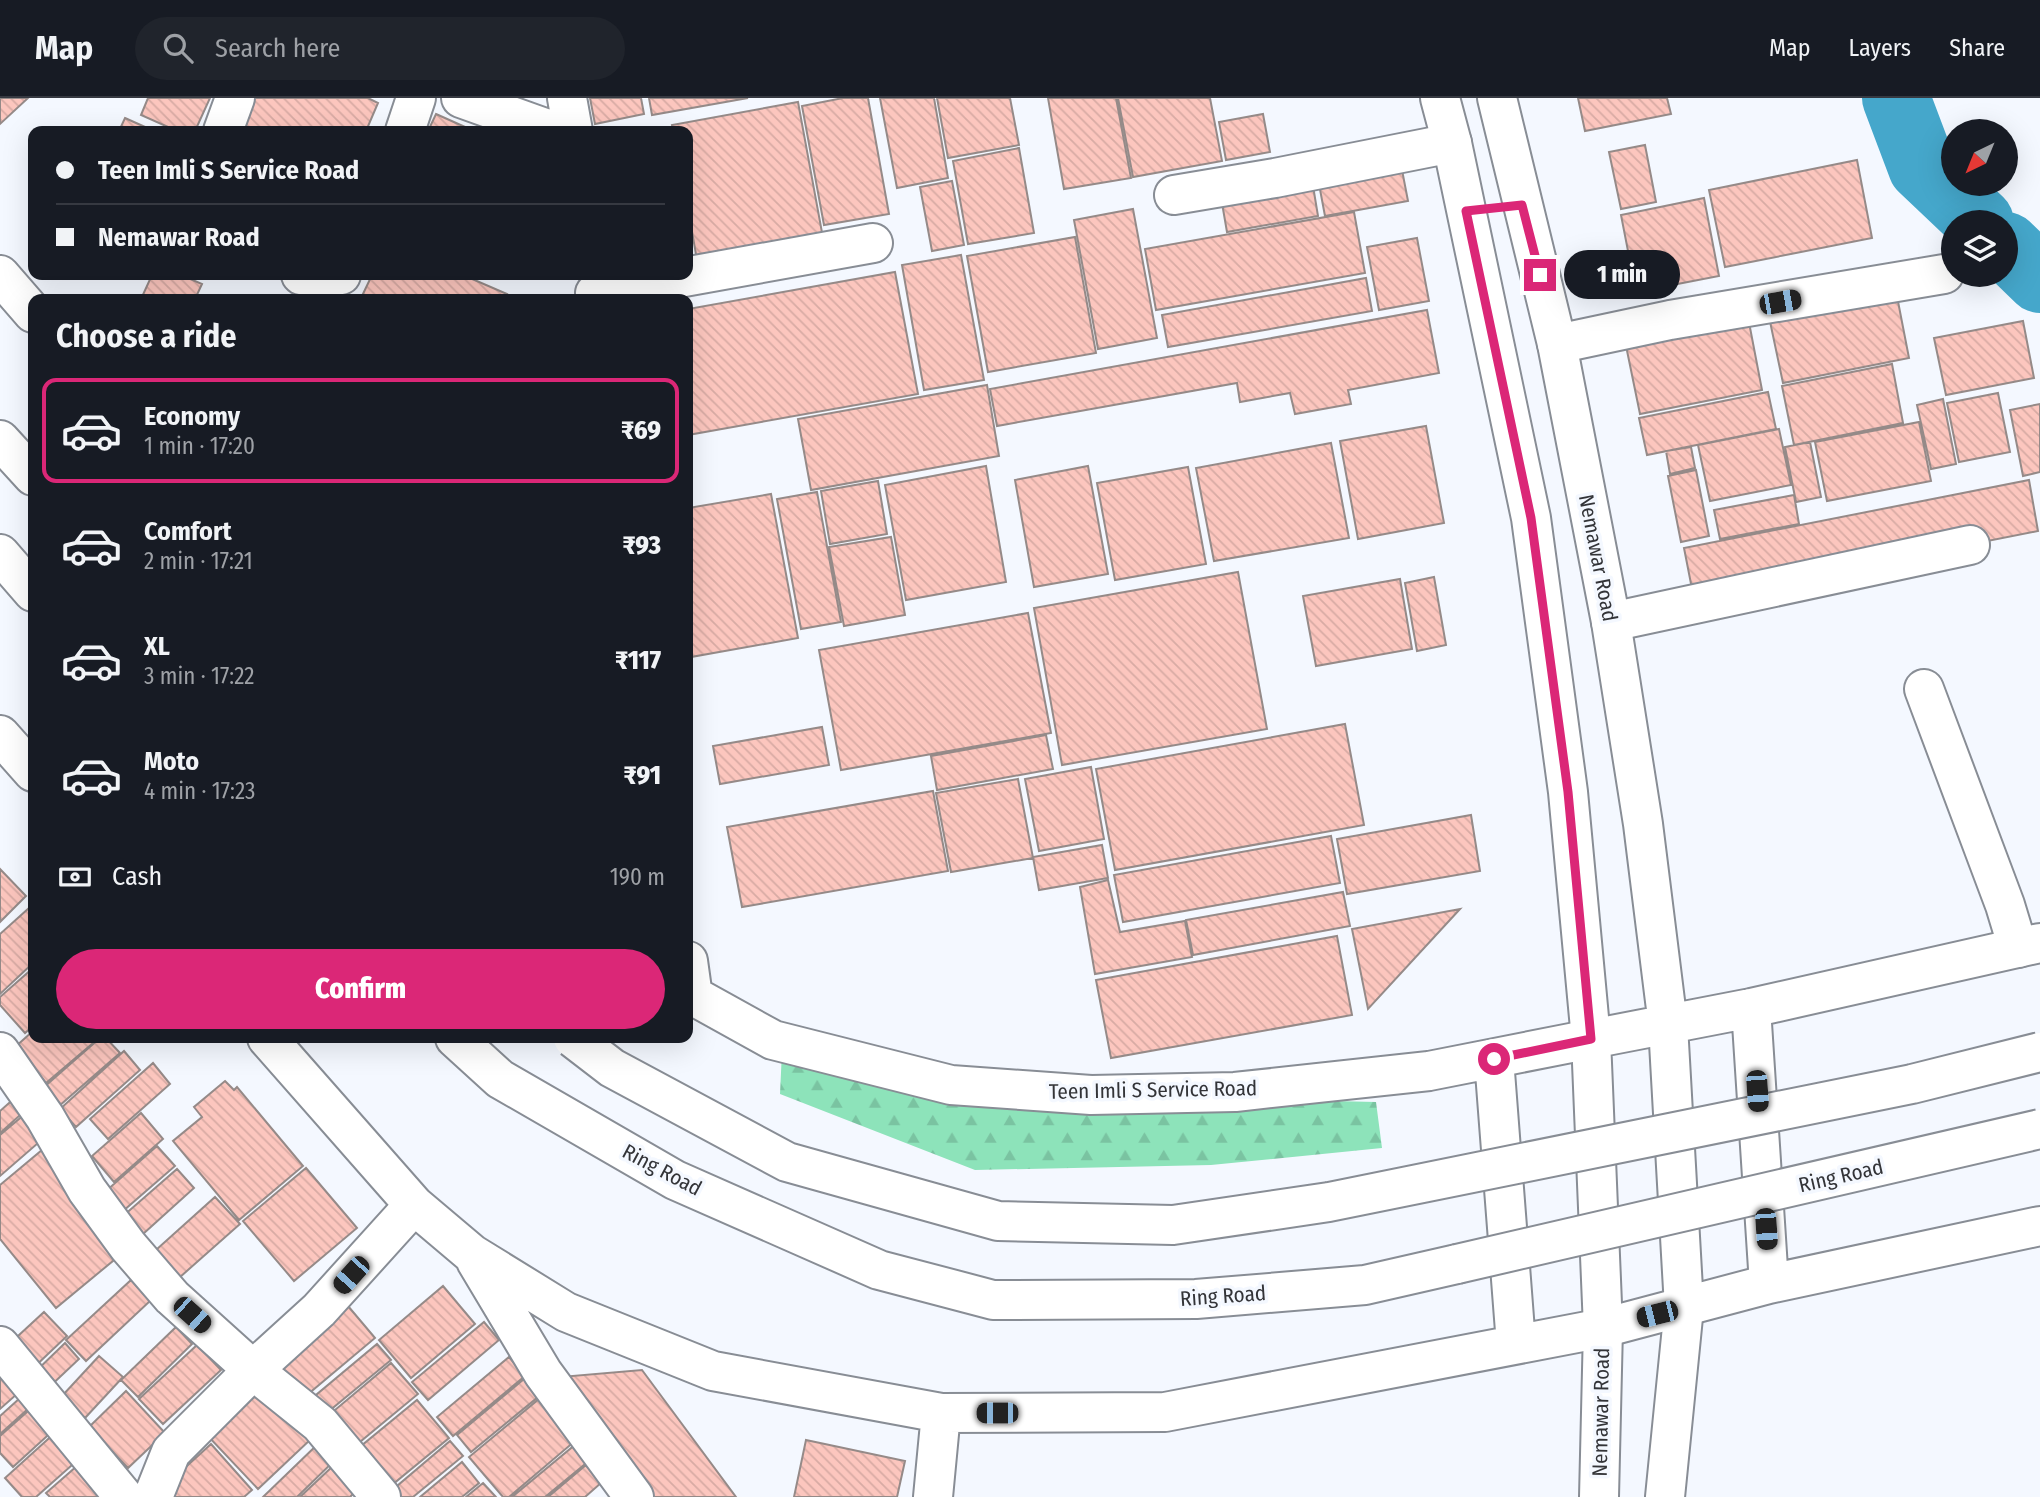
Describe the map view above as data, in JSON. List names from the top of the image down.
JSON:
{
  "streets": {
    "main road": ["Nemawar Road", "Teen Imli S Service Road", "Ring Road"]
  },
  "crossings": [
    ["Nemawar Road", "Teen Imli S Service Road"]
  ],
  "north": "bottom left",
  "page": {
    "header": "Map",
    "search": "Search here",
    "nav": ["Map", "Layers", "Share"],
    "banner": ["Teen Imli S Service Road", "Nemawar Road"],
    "bubble": "1 min",
    "heading": "Choose a ride",
    "list": [
      {
        "name": "Economy",
        "note": "1 min · 17:20",
        "value": "₹69"
      },
      {
        "name": "Comfort",
        "note": "2 min · 17:21",
        "value": "₹93"
      },
      {
        "name": "XL",
        "note": "3 min · 17:22",
        "value": "₹117"
      },
      {
        "name": "Moto",
        "note": "4 min · 17:23",
        "value": "₹91"
      }
    ],
    "pay": ["Cash", "190 m"],
    "buttons": "Confirm"
  }
}
